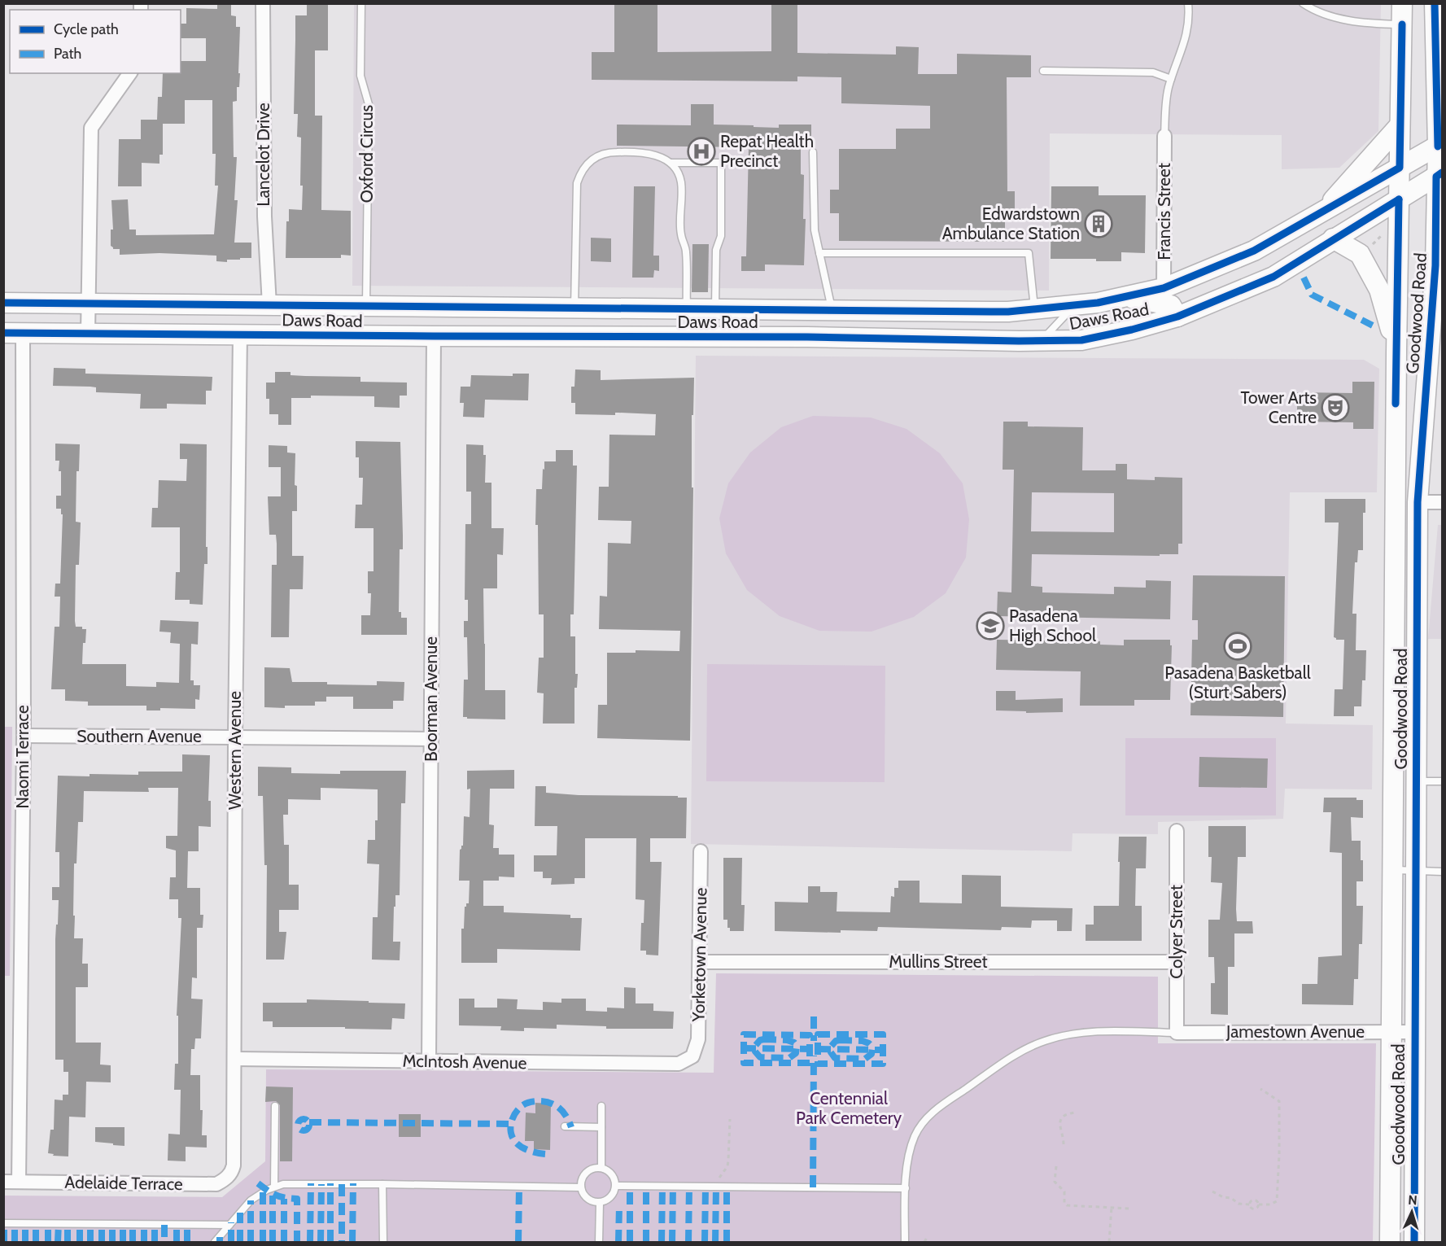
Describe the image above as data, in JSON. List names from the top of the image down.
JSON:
{
  "streets": {
    "main road": ["Goodwood Road", "Daws Road"],
    "street": [
      "Lancelot Drive",
      "Francis Street",
      "Boorman Avenue",
      "Southern Avenue",
      "Western Avenue",
      "Naomi Terrace",
      "Colyer Street",
      "Yorketown Avenue",
      "Mullins Street",
      "Jamestown Avenue",
      "McIntosh Avenue",
      "Adelaide Terrace"
    ],
    "lane": ["Oxford Circus"]
  },
  "crossings": [
    ["Oxford Circus", "Daws Road"],
    ["Lancelot Drive", "Daws Road"],
    ["Francis Street", "Daws Road"],
    ["Goodwood Road", "Daws Road"],
    ["Goodwood Road", "Jamestown Avenue"],
    ["Daws Road", "Boorman Avenue"],
    ["Daws Road", "Western Avenue"],
    ["Daws Road", "Naomi Terrace"],
    ["Boorman Avenue", "Southern Avenue"],
    ["Boorman Avenue", "McIntosh Avenue"],
    ["Southern Avenue", "Western Avenue"],
    ["Southern Avenue", "Naomi Terrace"],
    ["Western Avenue", "McIntosh Avenue"],
    ["Western Avenue", "Adelaide Terrace"],
    ["Naomi Terrace", "Adelaide Terrace"],
    ["Colyer Street", "Mullins Street"],
    ["Colyer Street", "Jamestown Avenue"],
    ["Yorketown Avenue", "Mullins Street"],
    ["Yorketown Avenue", "McIntosh Avenue"]
  ],
  "parks": ["Centennial Park Cemetery"],
  "places": {
    "hospital": ["Repat Health Precinct"],
    "building": ["Edwardstown Ambulance Station"],
    "theatre": ["Tower Arts Centre"],
    "school or university": ["Pasadena High School"],
    "sports": ["Pasadena Basketball (Sturt Sabers)"]
  },
  "legend": ["Cycle path", "Path"],
  "north": "top"
}
